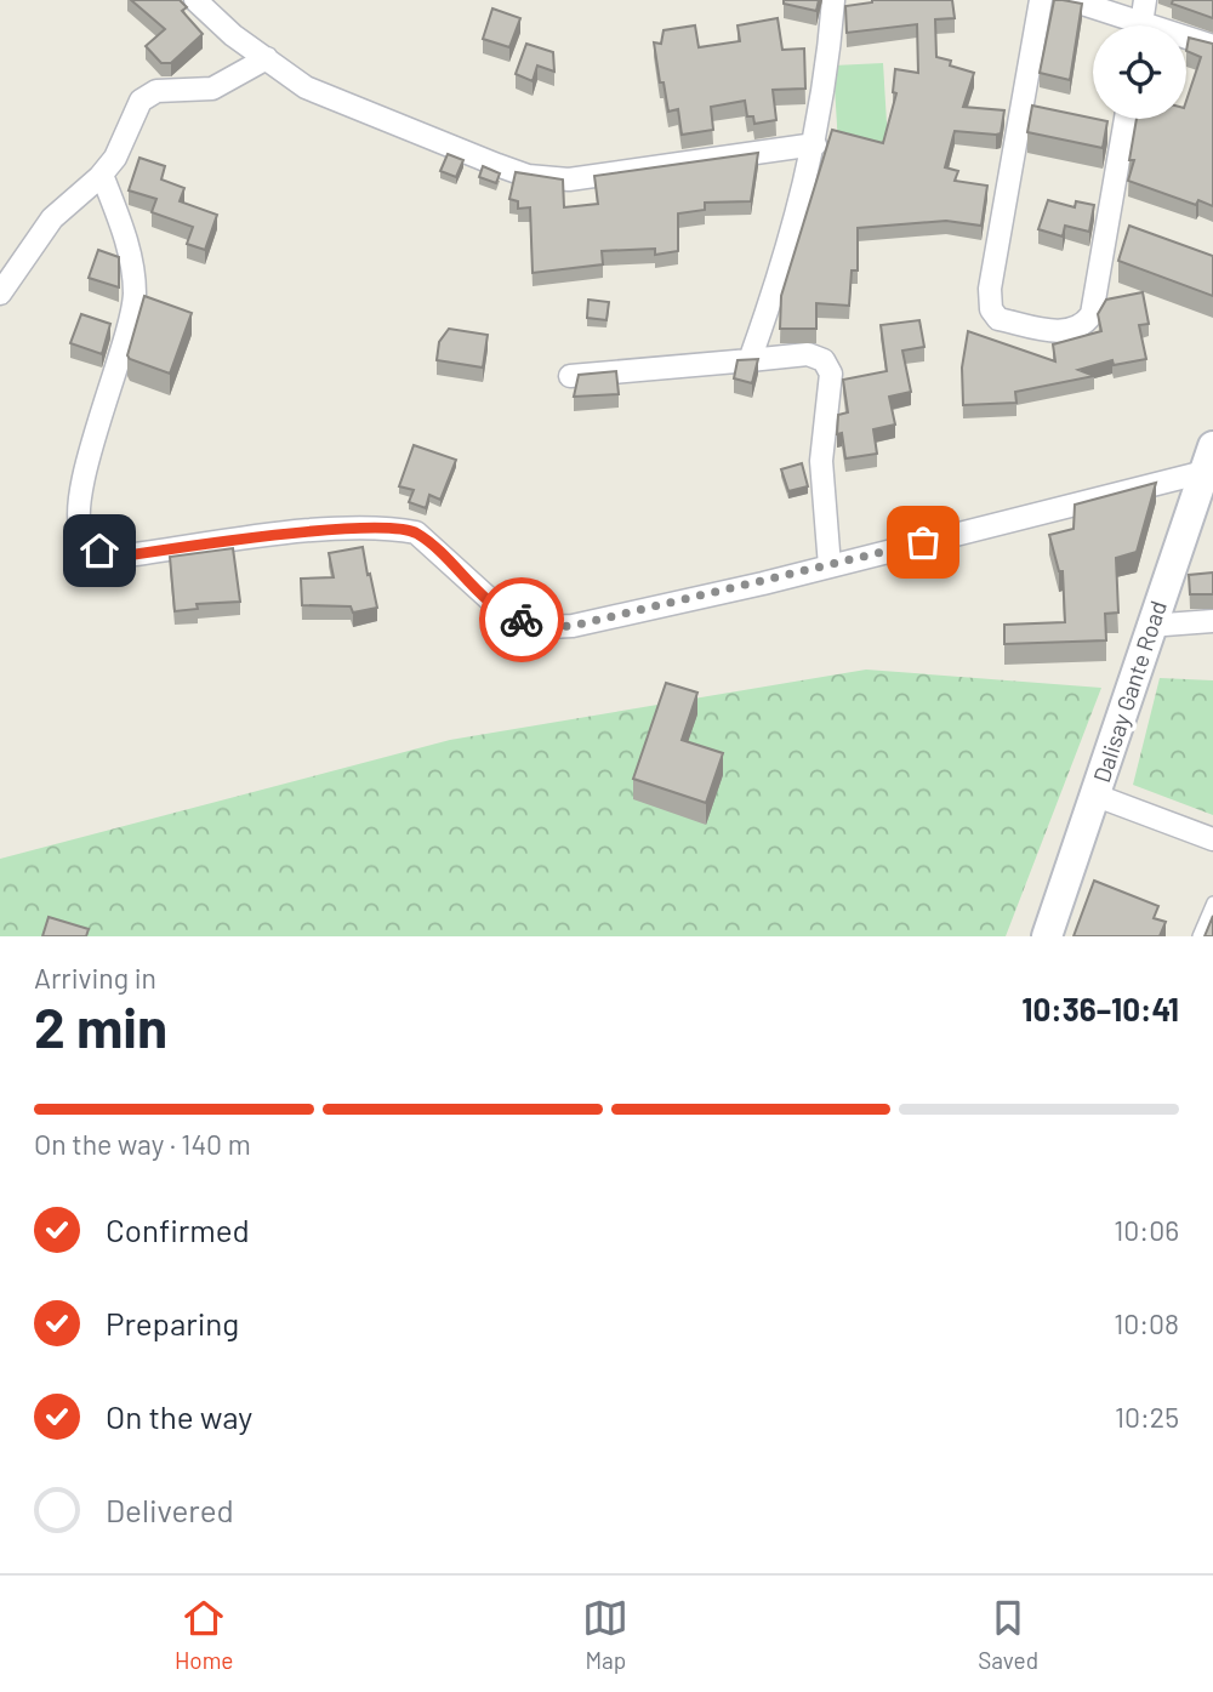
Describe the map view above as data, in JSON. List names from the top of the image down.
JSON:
{
  "streets": {
    "main road": ["Dalisay Gante Road"]
  },
  "page": {
    "heading": ["2 min", "Arriving in", "10:36–10:41"],
    "bar": "On the way · 140 m",
    "list": [
      ["Confirmed", "10:06"],
      ["Preparing", "10:08"],
      ["On the way", "10:25"],
      "Delivered"
    ],
    "tabs": ["Home", "Map", "Saved"]
  }
}
